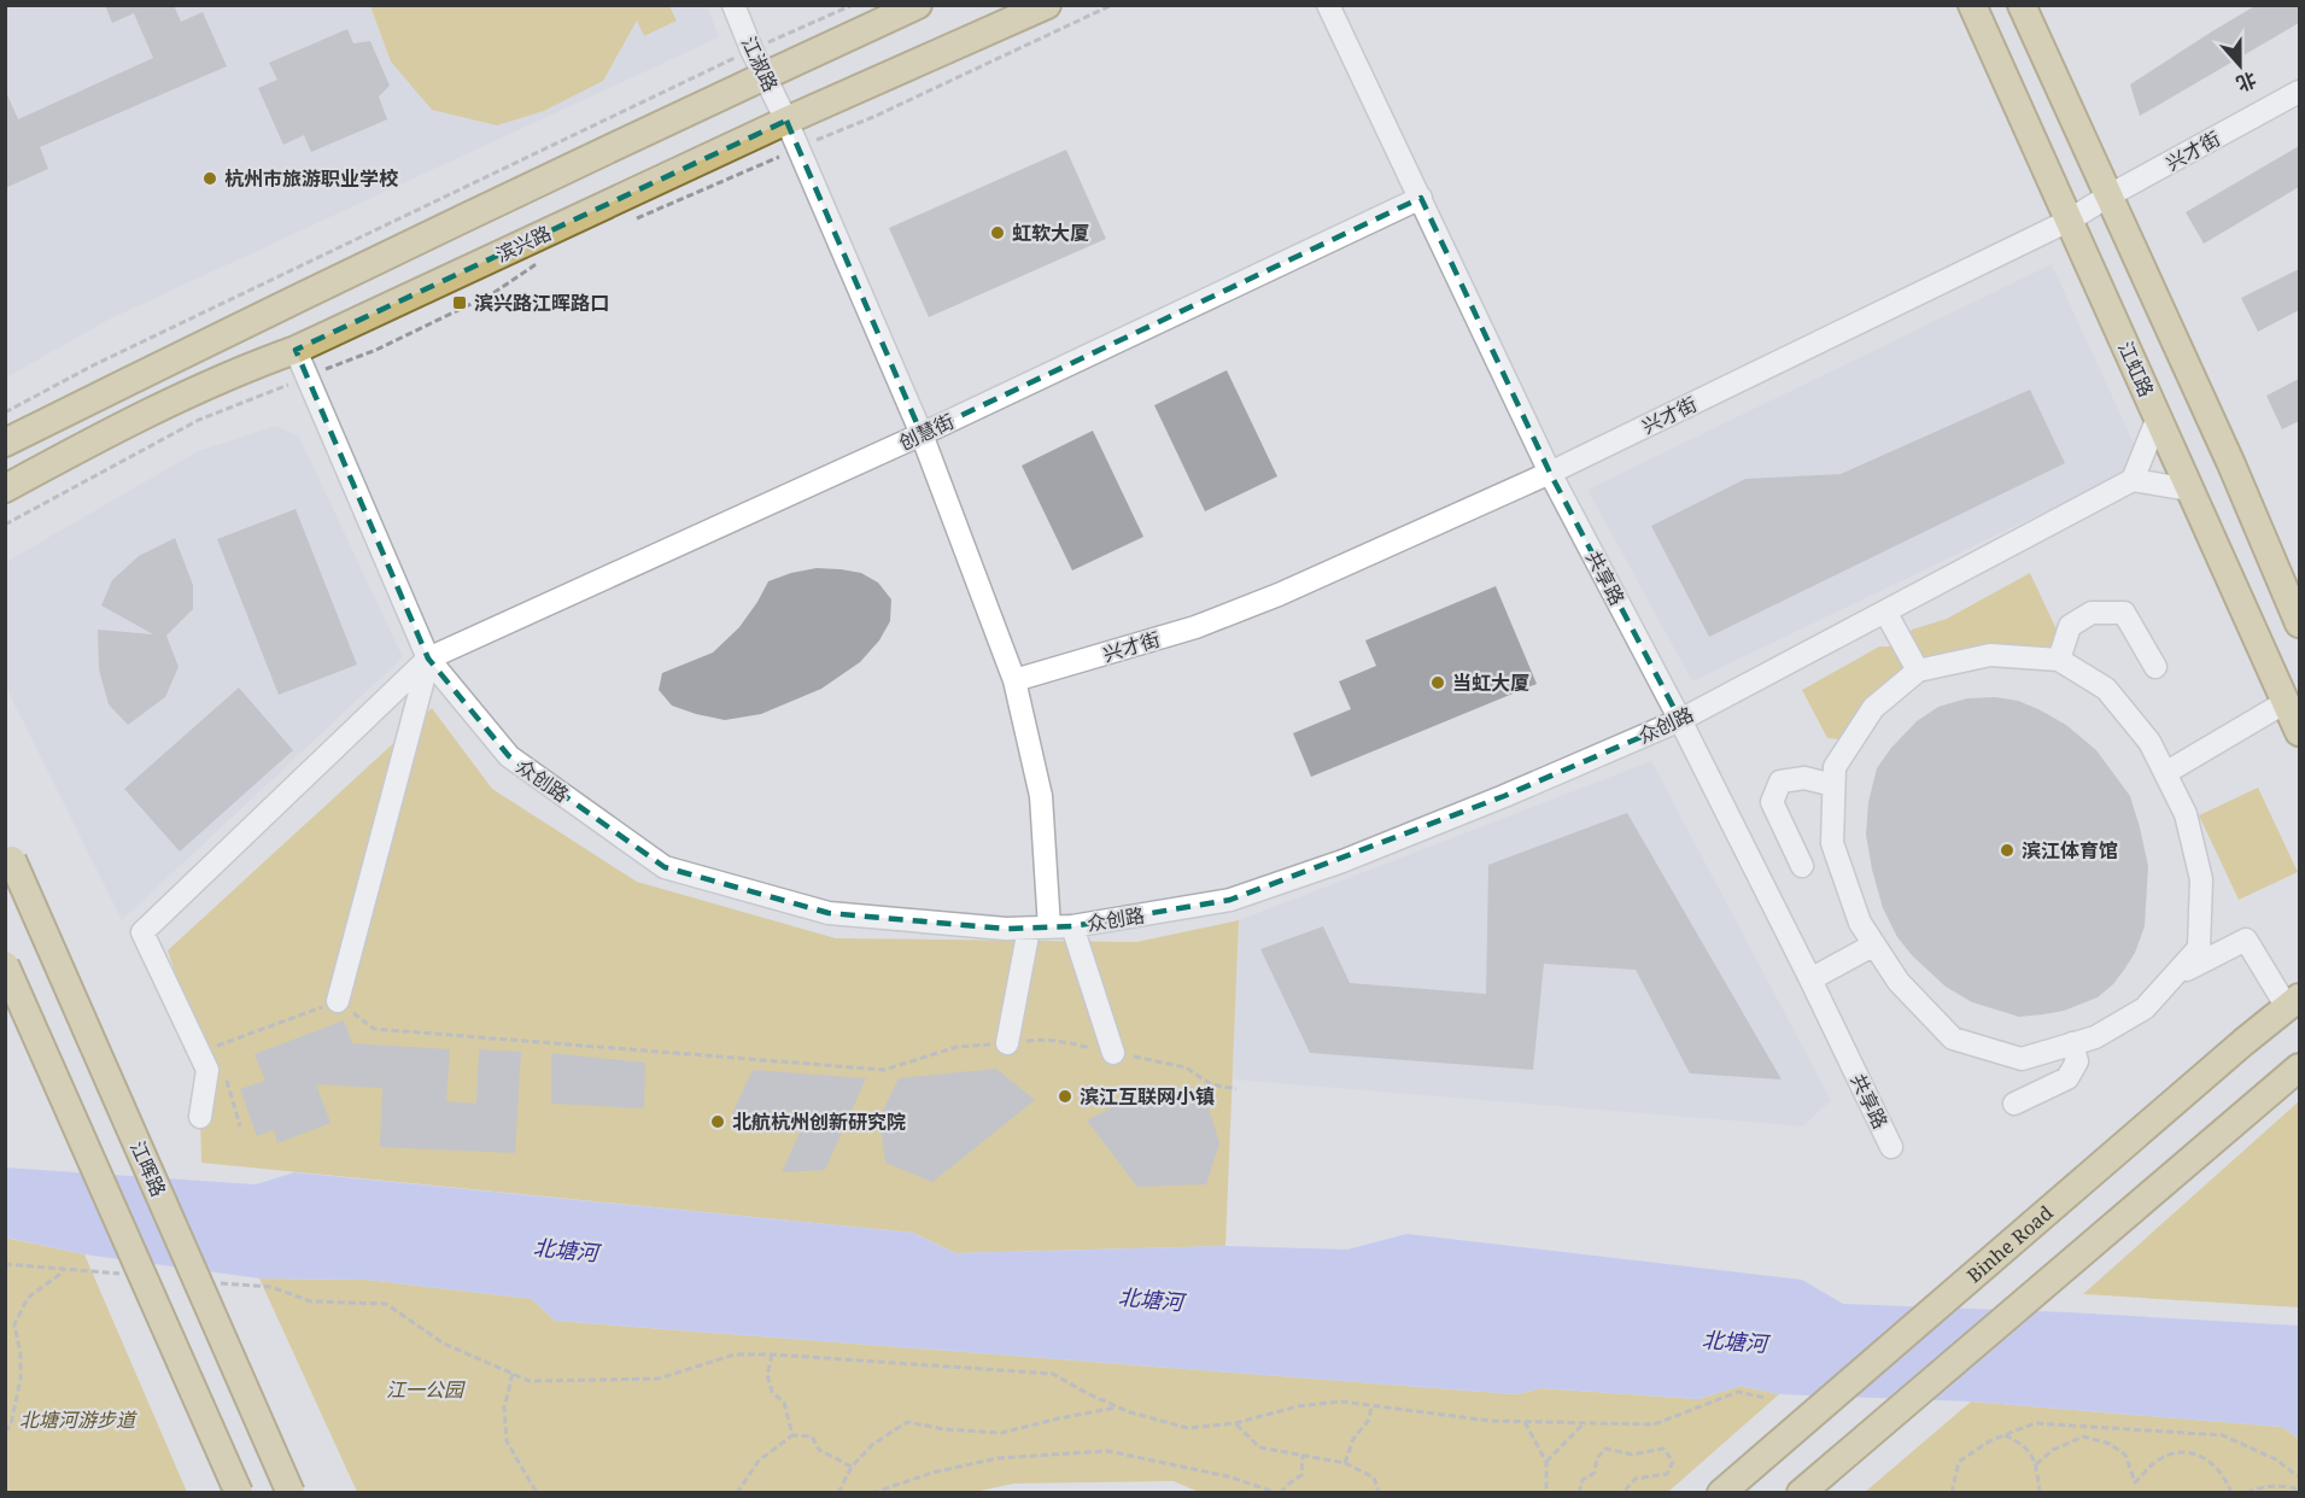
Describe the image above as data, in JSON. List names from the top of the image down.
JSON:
{
  "streets": {
    "main road": [
      "滨兴路",
      "江虹路",
      "江晖路",
      "Binhe Road"
    ],
    "street": [
      "江淑路",
      "兴才街",
      "创慧街",
      "共享路",
      "众创路"
    ]
  },
  "crossings": [
    ["江淑路", "兴才街"],
    ["江淑路", "滨兴路"],
    ["江淑路", "创慧街"],
    ["江淑路", "众创路"],
    ["兴才街", "江虹路"],
    ["兴才街", "共享路"],
    ["滨兴路", "众创路"],
    ["创慧街", "共享路"],
    ["创慧街", "众创路"],
    ["共享路", "众创路"]
  ],
  "water": ["北塘河"],
  "parks": ["江一公园", "北塘河游步道"],
  "places": {
    "other": [
      "杭州市旅游职业学校",
      "虹软大厦",
      "当虹大厦",
      "滨江体育馆",
      "滨江互联网小镇",
      "北航杭州创新研究院"
    ],
    "transit": ["滨兴路江晖路口"]
  },
  "north": "bottom"
}
